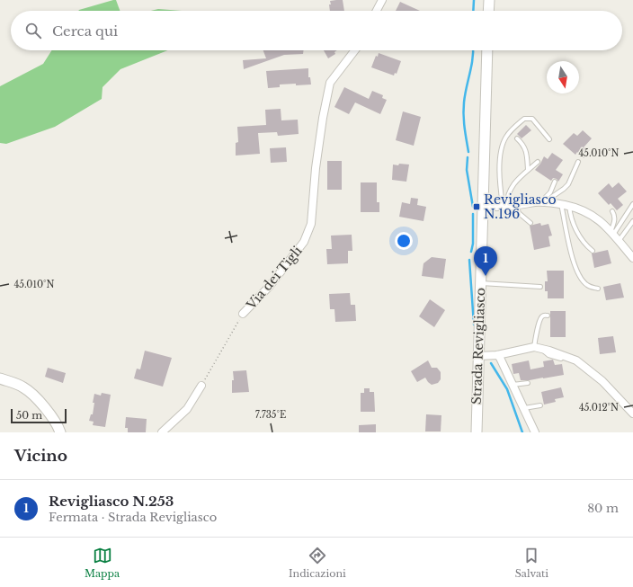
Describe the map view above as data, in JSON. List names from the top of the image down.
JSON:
{
  "streets": {
    "street": ["Via dei Tigli", "Strada Revigliasco"]
  },
  "places": {
    "transit": ["Revigliasco N.196"]
  },
  "scale_bar": "50 m",
  "north": "bottom",
  "page": {
    "search": "Cerca qui",
    "pins": "1",
    "scale": "50 m",
    "heading": "Vicino",
    "list": [
      {
        "mark": "1",
        "name": "Revigliasco N.253",
        "note": "Fermata · Strada Revigliasco",
        "value": "80 m"
      }
    ],
    "nav": ["Mappa", "Indicazioni", "Salvati"]
  },
  "coordinates": ["45.010°N", "45.012°N", "7.735°E"]
}
